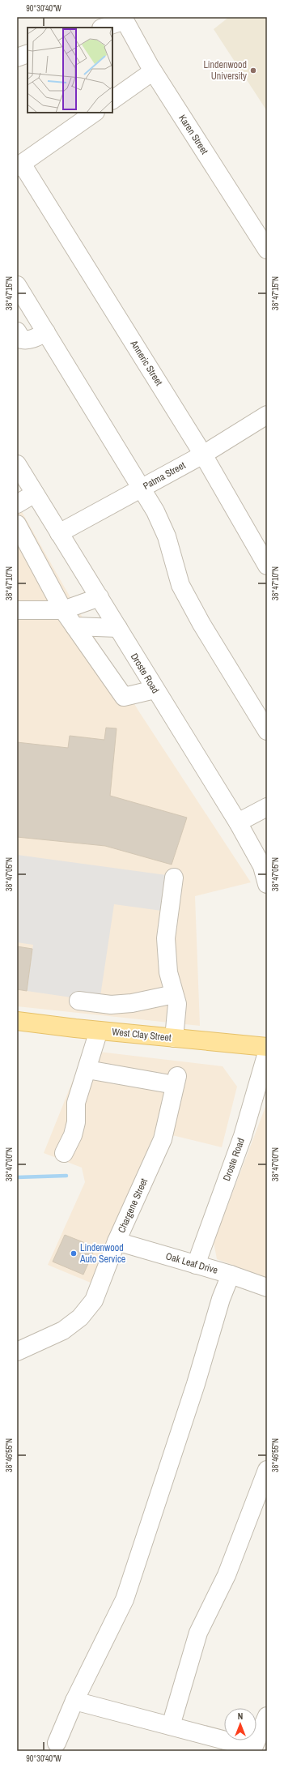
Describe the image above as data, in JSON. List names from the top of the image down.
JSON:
{
  "streets": {
    "main road": ["West Clay Street"],
    "street": [
      "Karen Street",
      "Anneric Street",
      "Patma Street",
      "Droste Road",
      "Chargene Street",
      "Oak Leaf Drive"
    ]
  },
  "crossings": [
    ["Anneric Street", "Patma Street"],
    ["Patma Street", "Droste Road"],
    ["Droste Road", "Oak Leaf Drive"],
    ["Chargene Street", "Oak Leaf Drive"]
  ],
  "places": ["Lindenwood University", "Lindenwood Auto Service"],
  "north": "top",
  "coordinates": [
    "90°30'40\"W",
    "38°47'15\"N",
    "38°47'10\"N",
    "38°47'05\"N",
    "38°47'00\"N",
    "38°46'55\"N"
  ]
}
